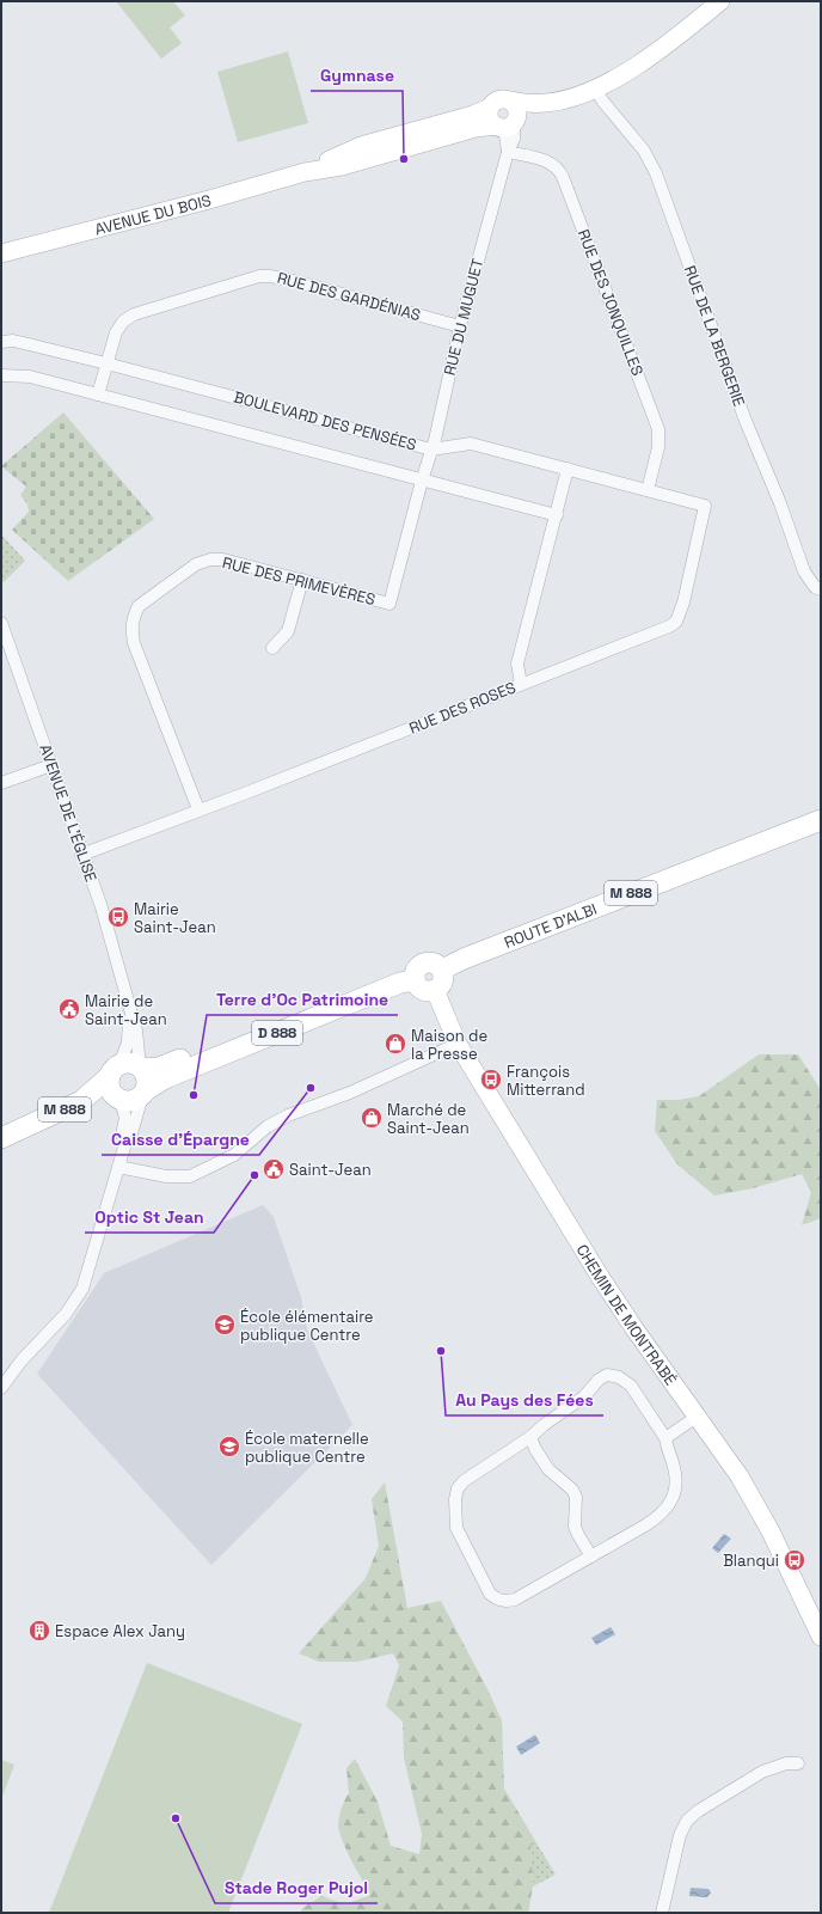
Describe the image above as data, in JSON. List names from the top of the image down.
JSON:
{
  "streets": {
    "main road": ["M 888", "ROUTE D'ALBI", "D 888"],
    "street": [
      "AVENUE DU BOIS",
      "RUE DES GARDÉNIAS",
      "RUE DES JONQUILLES",
      "RUE DU MUGUET",
      "RUE DE LA BERGERIE",
      "BOULEVARD DES PENSÉES",
      "RUE DES PRIMEVÈRES",
      "RUE DES ROSES",
      "AVENUE DE L'ÉGLISE",
      "CHEMIN DE MONTRABÉ"
    ]
  },
  "crossings": [
    ["AVENUE DU BOIS", "RUE DU MUGUET"],
    ["RUE DES GARDÉNIAS", "RUE DU MUGUET"],
    ["RUE DES GARDÉNIAS", "BOULEVARD DES PENSÉES"],
    ["RUE DES JONQUILLES", "RUE DU MUGUET"],
    ["RUE DES JONQUILLES", "BOULEVARD DES PENSÉES"],
    ["RUE DES JONQUILLES", "RUE DES ROSES"],
    ["RUE DU MUGUET", "BOULEVARD DES PENSÉES"],
    ["RUE DU MUGUET", "RUE DES PRIMEVÈRES"],
    ["BOULEVARD DES PENSÉES", "RUE DES ROSES"],
    ["RUE DES PRIMEVÈRES", "RUE DES ROSES"],
    ["RUE DES ROSES", "AVENUE DE L'ÉGLISE"],
    ["AVENUE DE L'ÉGLISE", "M 888"],
    ["AVENUE DE L'ÉGLISE", "D 888"],
    ["M 888", "D 888"],
    ["ROUTE D'ALBI", "CHEMIN DE MONTRABÉ"]
  ],
  "places": {
    "other": [
      "Gymnase",
      "Caisse d'Épargne",
      "Terre d'Oc Patrimoine",
      "Optic St Jean",
      "Au Pays des Fées",
      "Stade Roger Pujol"
    ],
    "bus stop": ["Mairie Saint-Jean", "François Mitterrand", "Blanqui"],
    "public building": ["Mairie de Saint-Jean", "Saint-Jean"],
    "shop": ["Maison de la Presse", "Marché de Saint-Jean"],
    "school or university": ["École élémentaire publique Centre", "École maternelle publique Centre"],
    "building": ["Espace Alex Jany"]
  }
}
